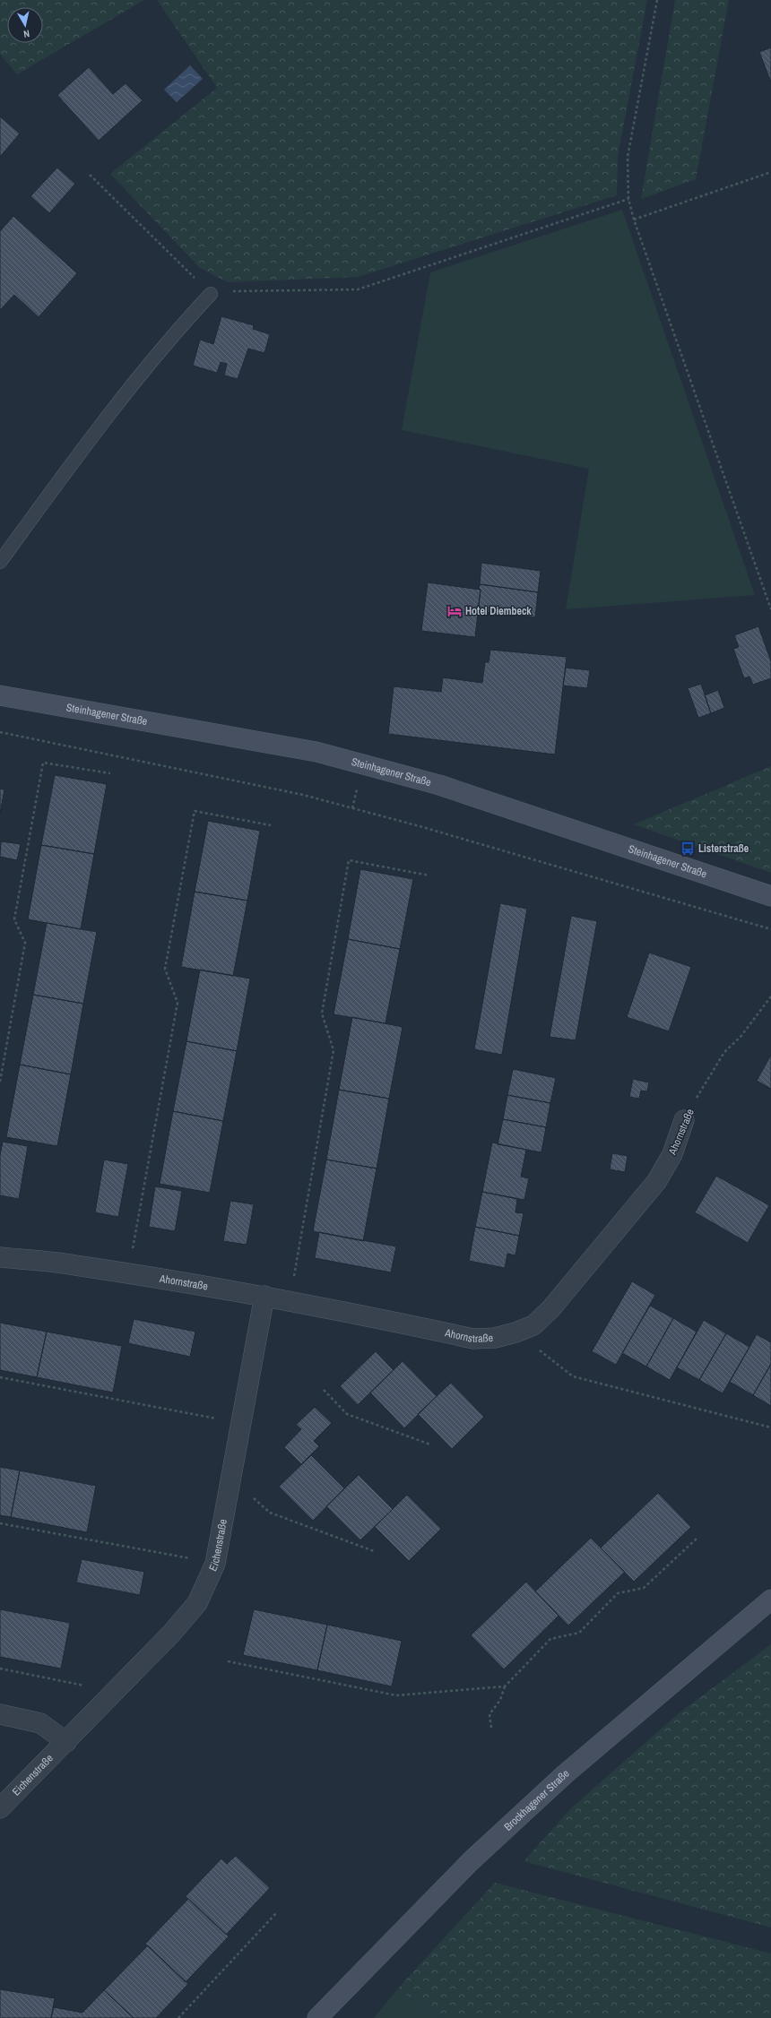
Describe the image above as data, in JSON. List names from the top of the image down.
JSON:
{
  "streets": {
    "main road": ["Steinhagener Straße", "Brockhagener Straße"],
    "street": ["Ahornstraße", "Eichenstraße"]
  },
  "crossings": [
    ["Ahornstraße", "Eichenstraße"]
  ],
  "places": {
    "hotel": ["Hotel Diembeck"],
    "bus stop": ["Listerstraße"]
  },
  "north": "bottom"
}
